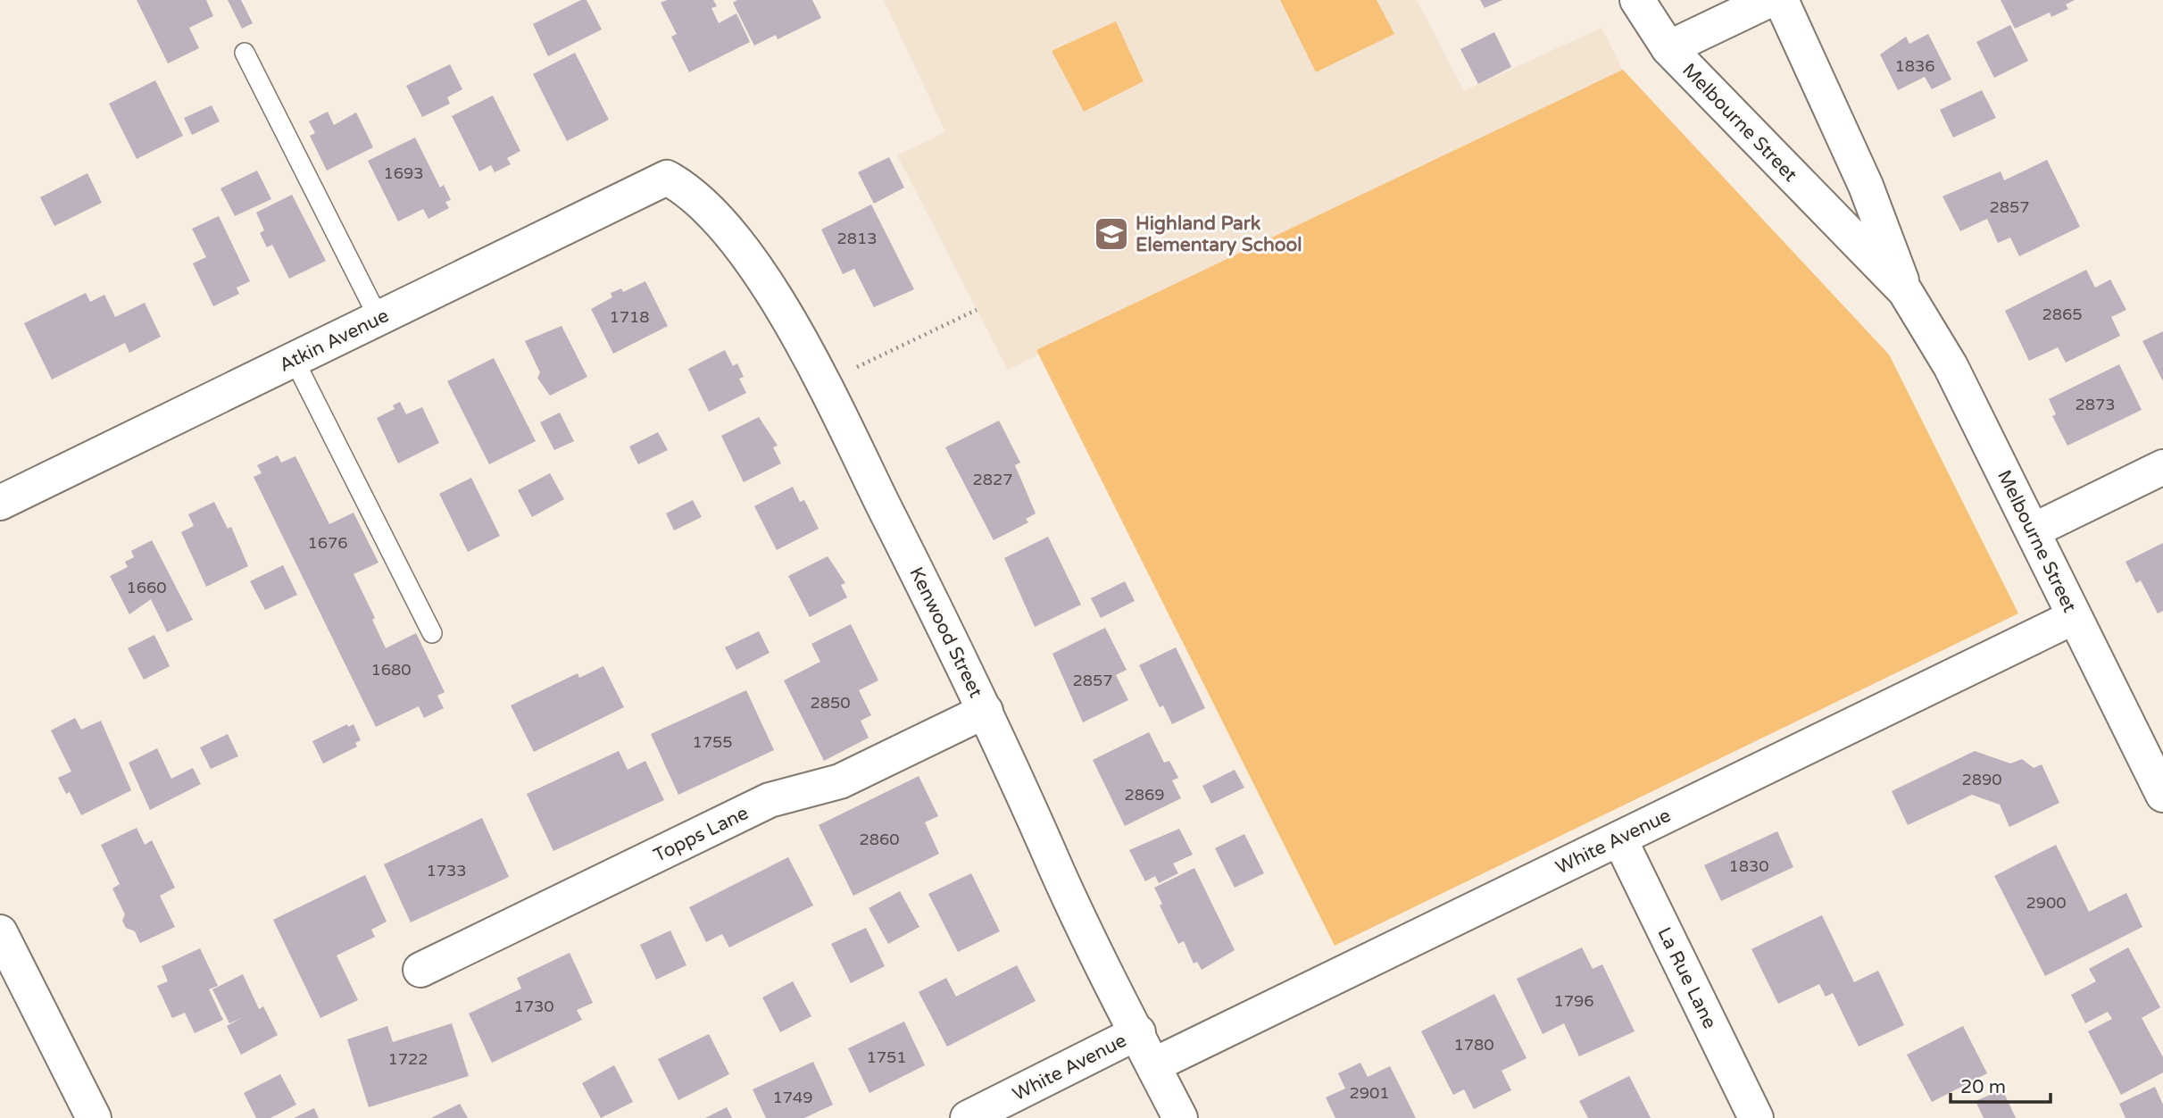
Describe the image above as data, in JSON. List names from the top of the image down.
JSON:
{
  "streets": {
    "street": [
      "Melbourne Street",
      "Atkin Avenue",
      "Kenwood Street",
      "Topps Lane",
      "White Avenue",
      "La Rue Lane"
    ]
  },
  "crossings": [
    ["Melbourne Street", "White Avenue"],
    ["Atkin Avenue", "Kenwood Street"],
    ["Kenwood Street", "Topps Lane"],
    ["Kenwood Street", "White Avenue"],
    ["White Avenue", "La Rue Lane"]
  ],
  "places": {
    "school or university": ["Highland Park Elementary School"]
  },
  "house_numbers": [
    "1836",
    "1693",
    "2857",
    "2813",
    "2865",
    "1718",
    "2873",
    "2827",
    "1676",
    "1660",
    "1680",
    "2857",
    "2850",
    "1755",
    "2890",
    "2869",
    "2860",
    "1830",
    "1733",
    "2900",
    "1796",
    "1730",
    "1780",
    "1751",
    "1722",
    "2901",
    "1749"
  ],
  "scale_bar": "20 m"
}
